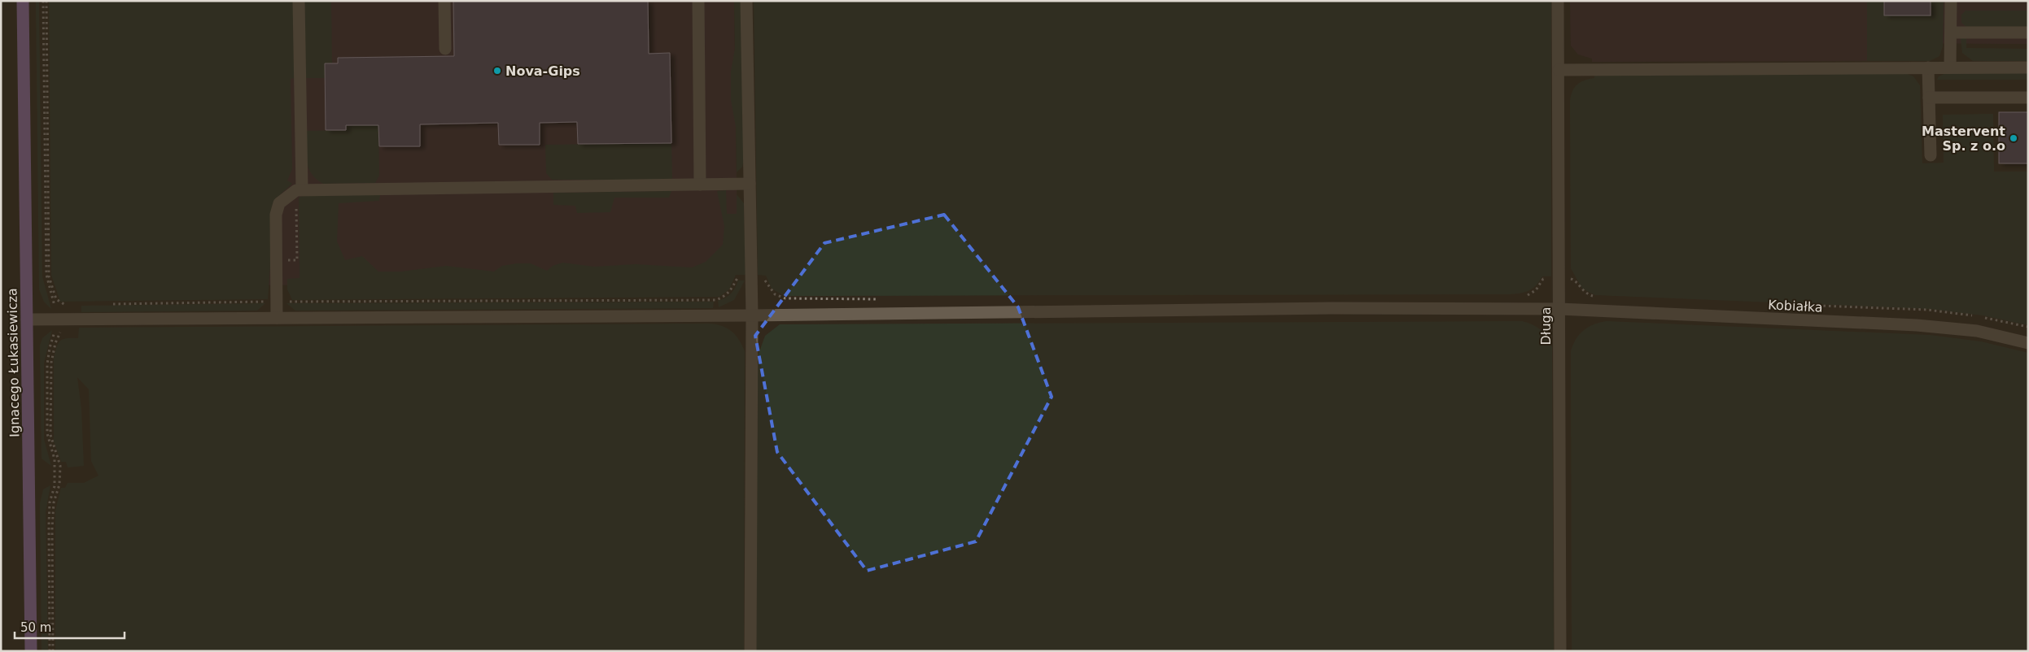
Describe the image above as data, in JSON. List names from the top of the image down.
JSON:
{
  "streets": {
    "main road": ["Ignacego Łukasiewicza"],
    "street": ["Kobiałka", "Długa"]
  },
  "crossings": [
    ["Kobiałka", "Długa"],
    ["Kobiałka", "Ignacego Łukasiewicza"]
  ],
  "places": ["Nova-Gips", "Mastervent Sp. z o.o"],
  "scale_bar": "50 m"
}
